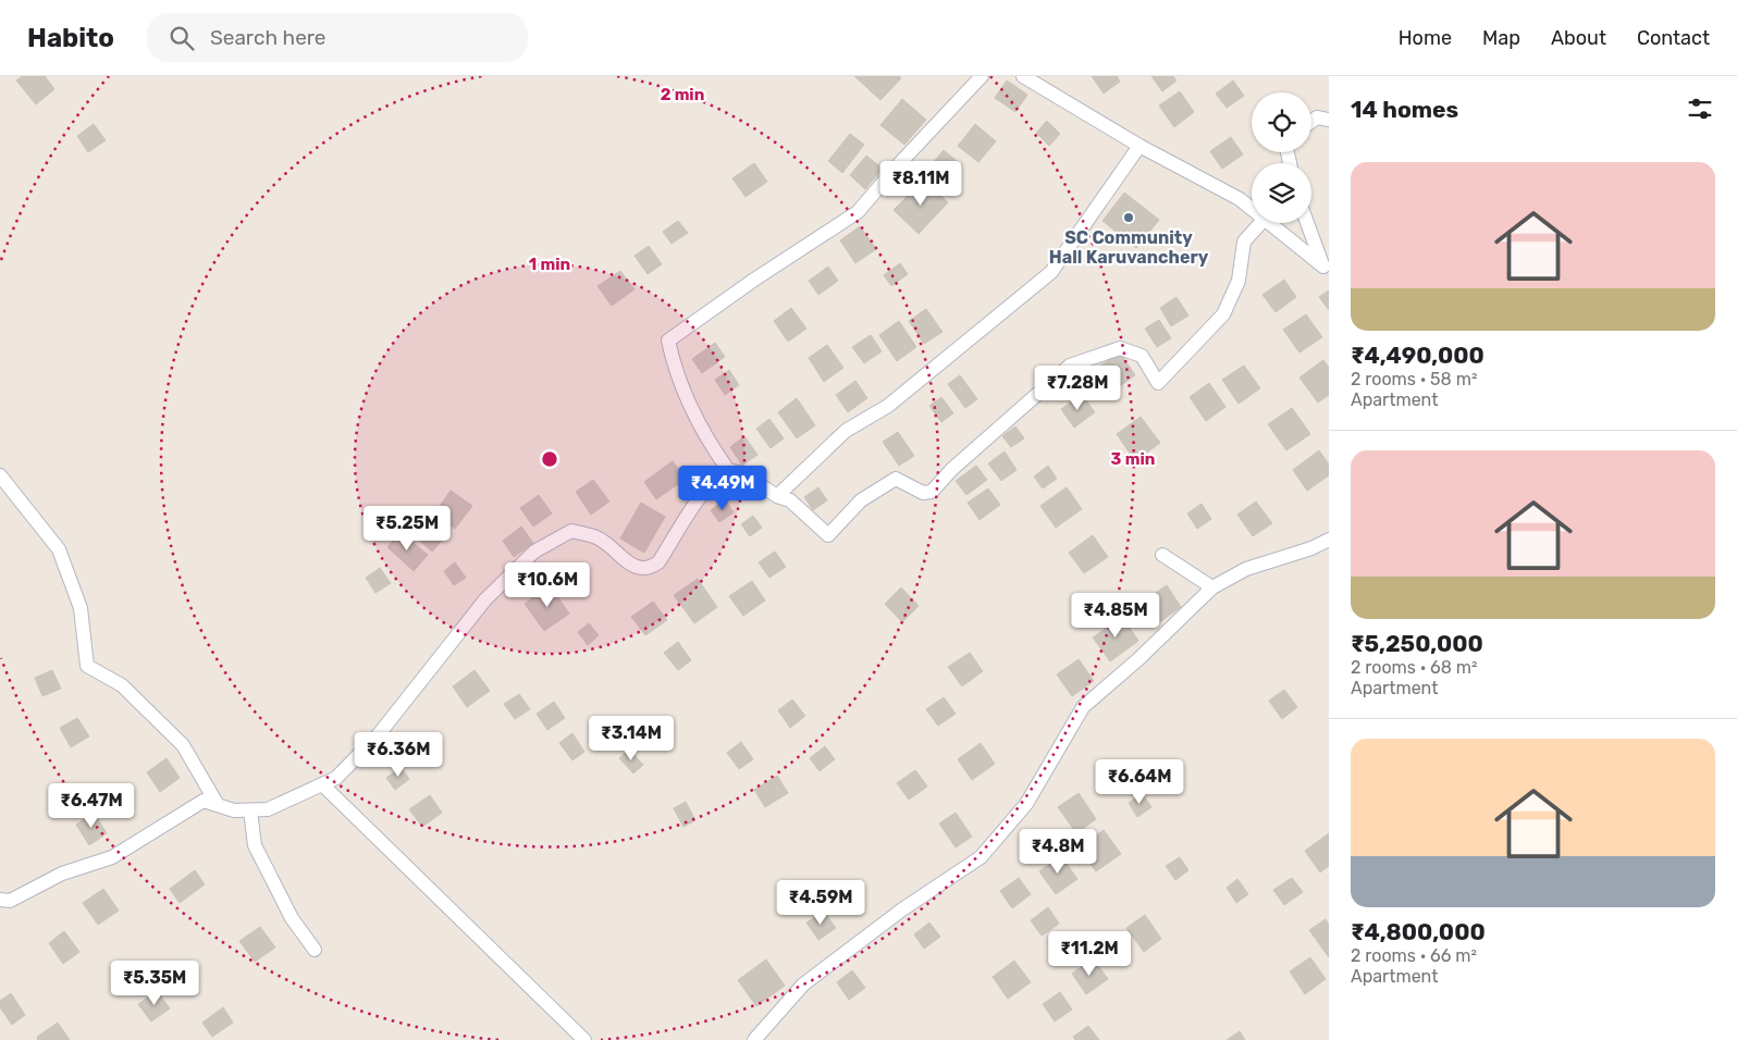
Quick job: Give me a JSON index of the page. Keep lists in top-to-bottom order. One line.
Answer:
{"places":["SC Community Hall Karuvanchery"],"page":{"header":"Habito","search":"Search here","nav":["Home","Map","About","Contact"],"heading":"14 homes","list":[{"name":"₹4,490,000","note":"2 rooms · 58 m² · Apartment"},{"name":"₹5,250,000","note":"2 rooms · 68 m² · Apartment"},{"name":"₹4,800,000","note":"2 rooms · 66 m² · Apartment"}],"price":["₹8.11M","₹7.28M","₹4.49M","₹5.25M","₹10.6M","₹4.85M","₹3.14M","₹6.36M","₹6.64M","₹6.47M","₹4.8M","₹4.59M","₹11.2M","₹5.35M"]},"rings":["2 min","1 min","3 min"]}
